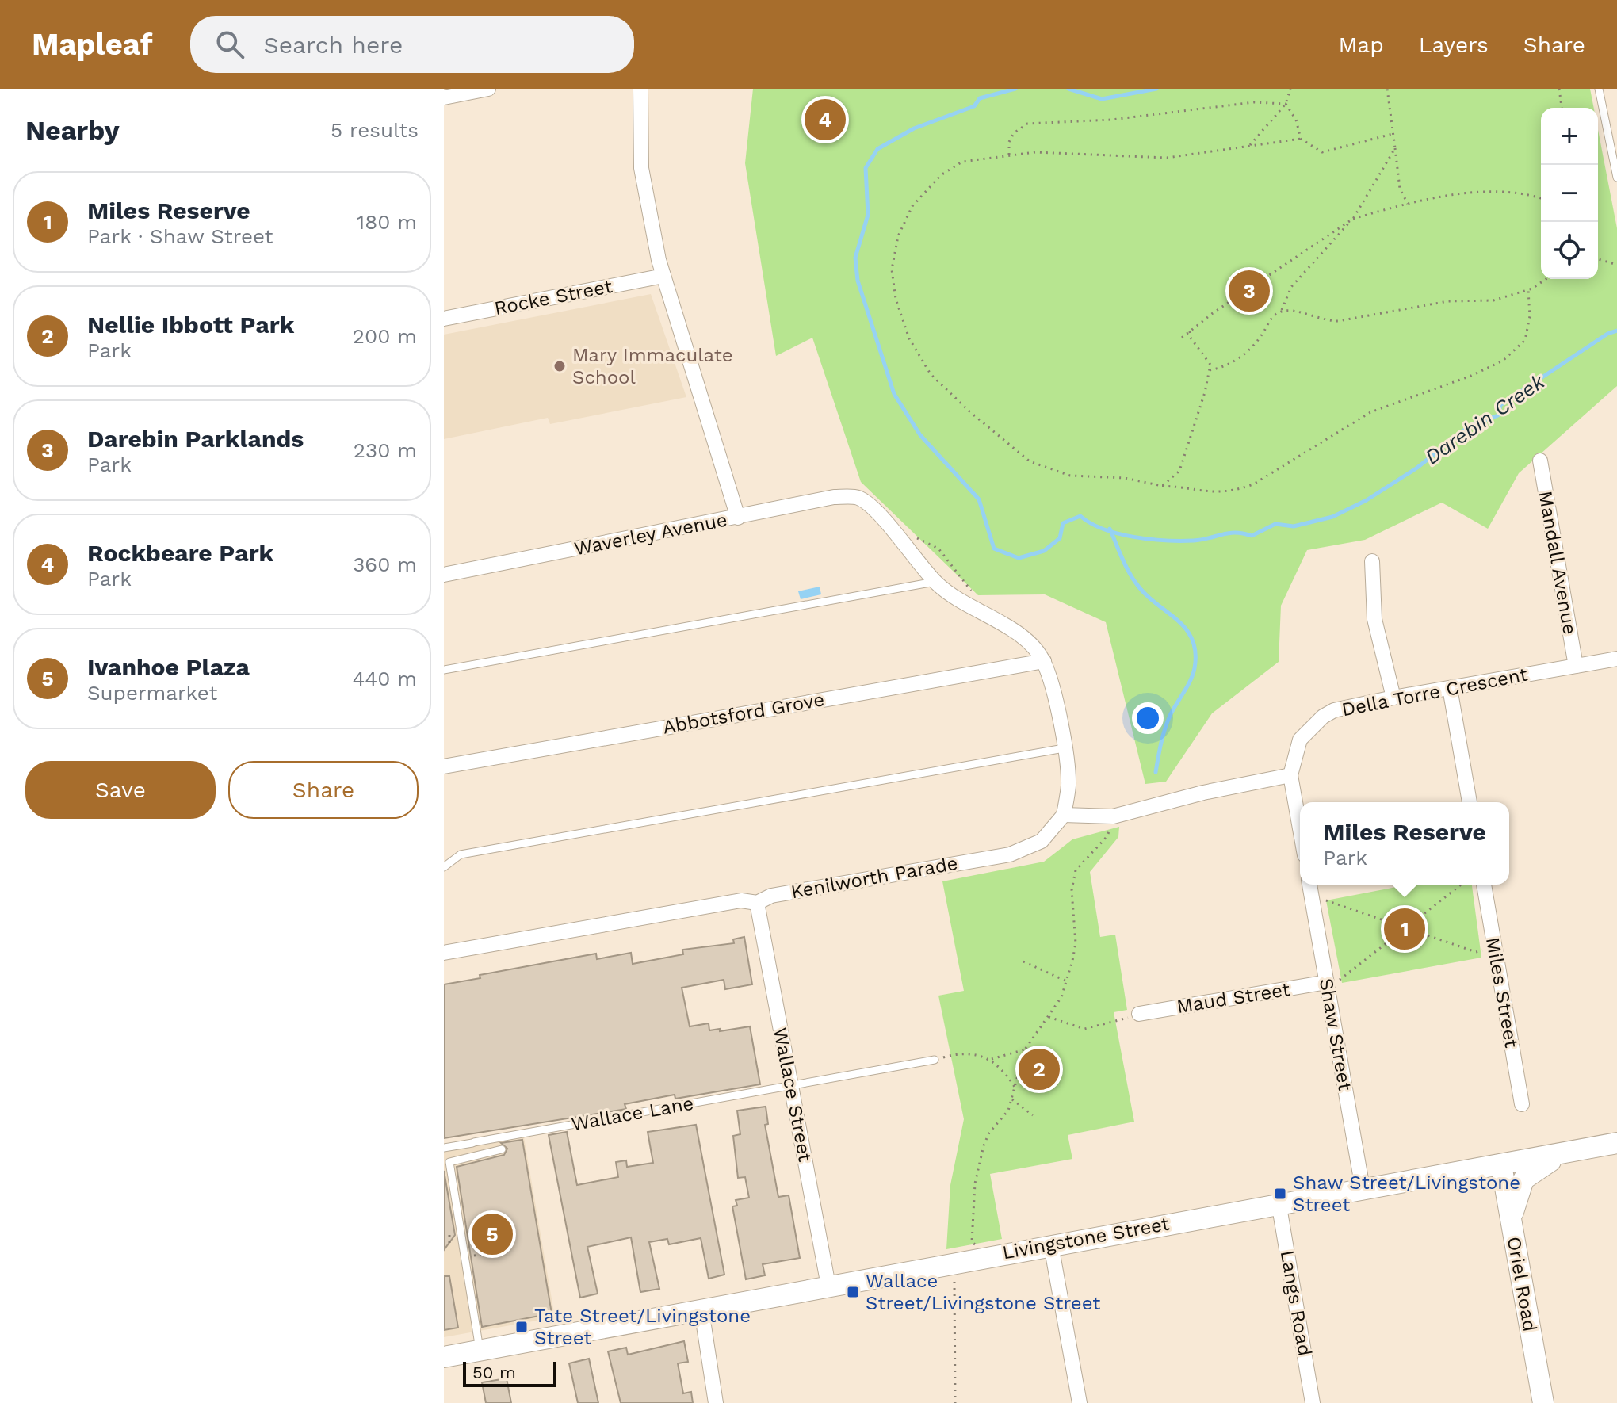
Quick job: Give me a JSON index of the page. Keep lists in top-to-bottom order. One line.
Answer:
{"streets":{"main road":["Livingstone Street","Oriel Road"],"street":["Rocke Street","Waverley Avenue","Mandall Avenue","Della Torre Crescent","Abbotsford Grove","Kenilworth Parade","Miles Street","Maud Street","Shaw Street","Wallace Street","Langs Road"],"lane":["Wallace Lane"]},"crossings":[["Mandall Avenue","Della Torre Crescent"],["Kenilworth Parade","Wallace Street"],["Maud Street","Shaw Street"],["Shaw Street","Livingstone Street"],["Wallace Street","Wallace Lane"],["Wallace Street","Livingstone Street"],["Livingstone Street","Oriel Road"],["Livingstone Street","Langs Road"]],"water":["Darebin Creek"],"places":{"other":["Mary Immaculate School"],"transit":["Shaw Street/Livingstone Street","Wallace Street/Livingstone Street","Tate Street/Livingstone Street"]},"scale_bar":"50 m","page":{"header":"Mapleaf","search":"Search here","nav":["Map","Layers","Share"],"heading":["Nearby","5 results"],"pins":["4","3","1","2","5"],"map_buttons":["+","−"],"list":[{"mark":"1","name":"Miles Reserve","note":"Park · Shaw Street","value":"180 m"},{"mark":"2","name":"Nellie Ibbott Park","note":"Park","value":"200 m"},{"mark":"3","name":"Darebin Parklands","note":"Park","value":"230 m"},{"mark":"4","name":"Rockbeare Park","note":"Park","value":"360 m"},{"mark":"5","name":"Ivanhoe Plaza","note":"Supermarket","value":"440 m"}],"buttons":["Save","Share"],"popup":["Miles Reserve","Park"],"scale":"50 m"}}
